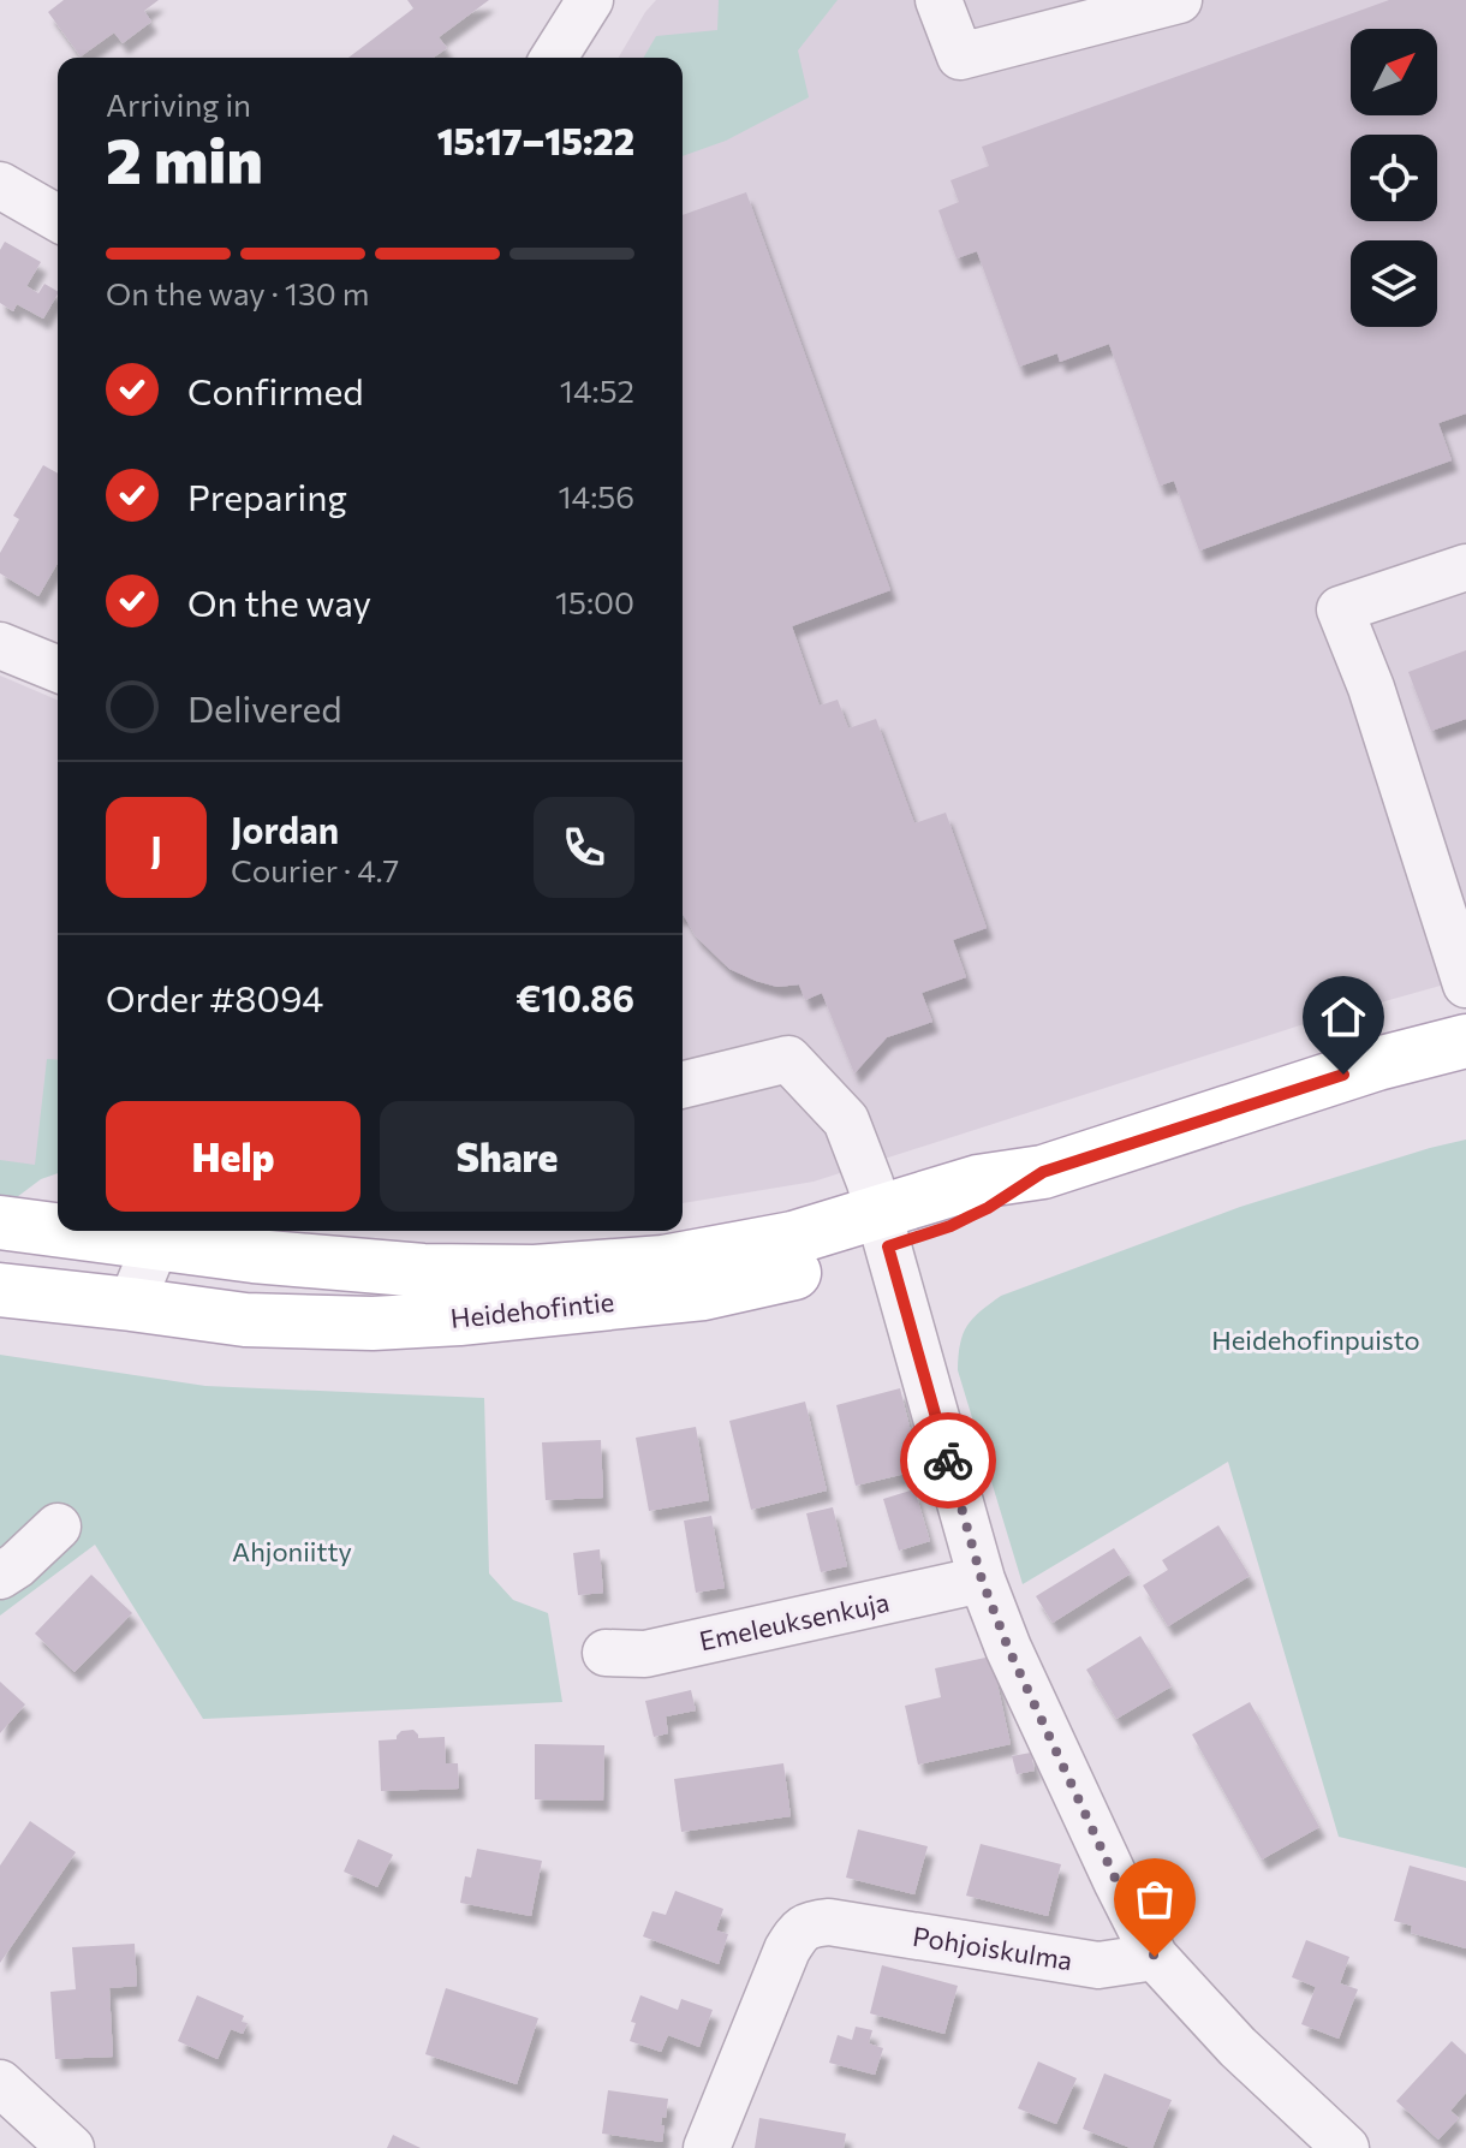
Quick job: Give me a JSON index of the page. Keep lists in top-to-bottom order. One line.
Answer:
{"streets":{"main road":["Heidehofintie"],"street":["Emeleuksenkuja","Pohjoiskulma"]},"parks":["Heidehofinpuisto","Ahjoniitty"],"north":"top right","page":{"heading":["2 min","Arriving in","15:17–15:22"],"panel":["Jordan","Courier · 4.7","Order #8094","€10.86"],"bar":"On the way · 130 m","list":[["Confirmed","14:52"],["Preparing","14:56"],["On the way","15:00"],"Delivered"],"round":"J","buttons":["Help","Share"]}}
